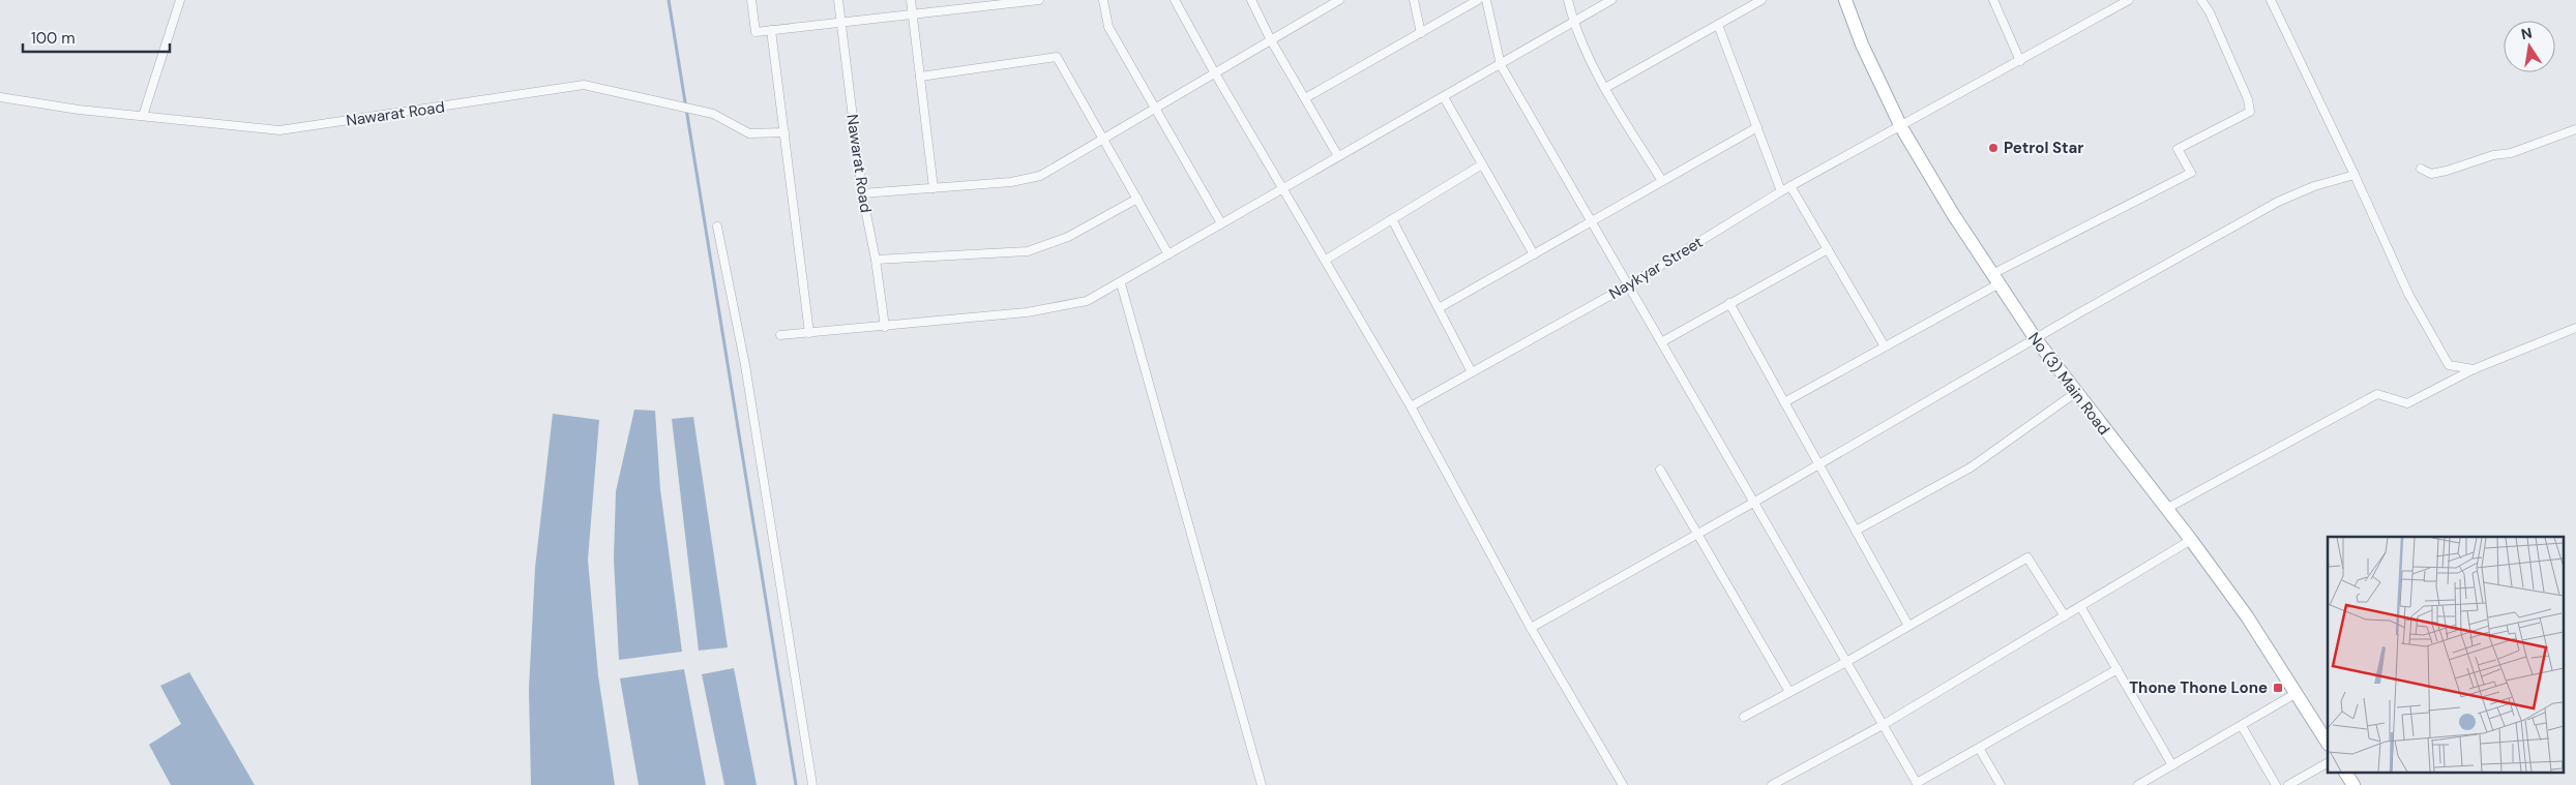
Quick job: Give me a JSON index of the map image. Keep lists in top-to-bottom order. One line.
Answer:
{"streets":{"main road":["No (3) Main Road"],"street":["Nawarat Road","Naykyar Street"]},"crossings":[["Naykyar Street","No (3) Main Road"]],"places":{"other":["Petrol Star"],"transit":["Thone Thone Lone"]},"scale_bar":"100 m","north":"top"}
